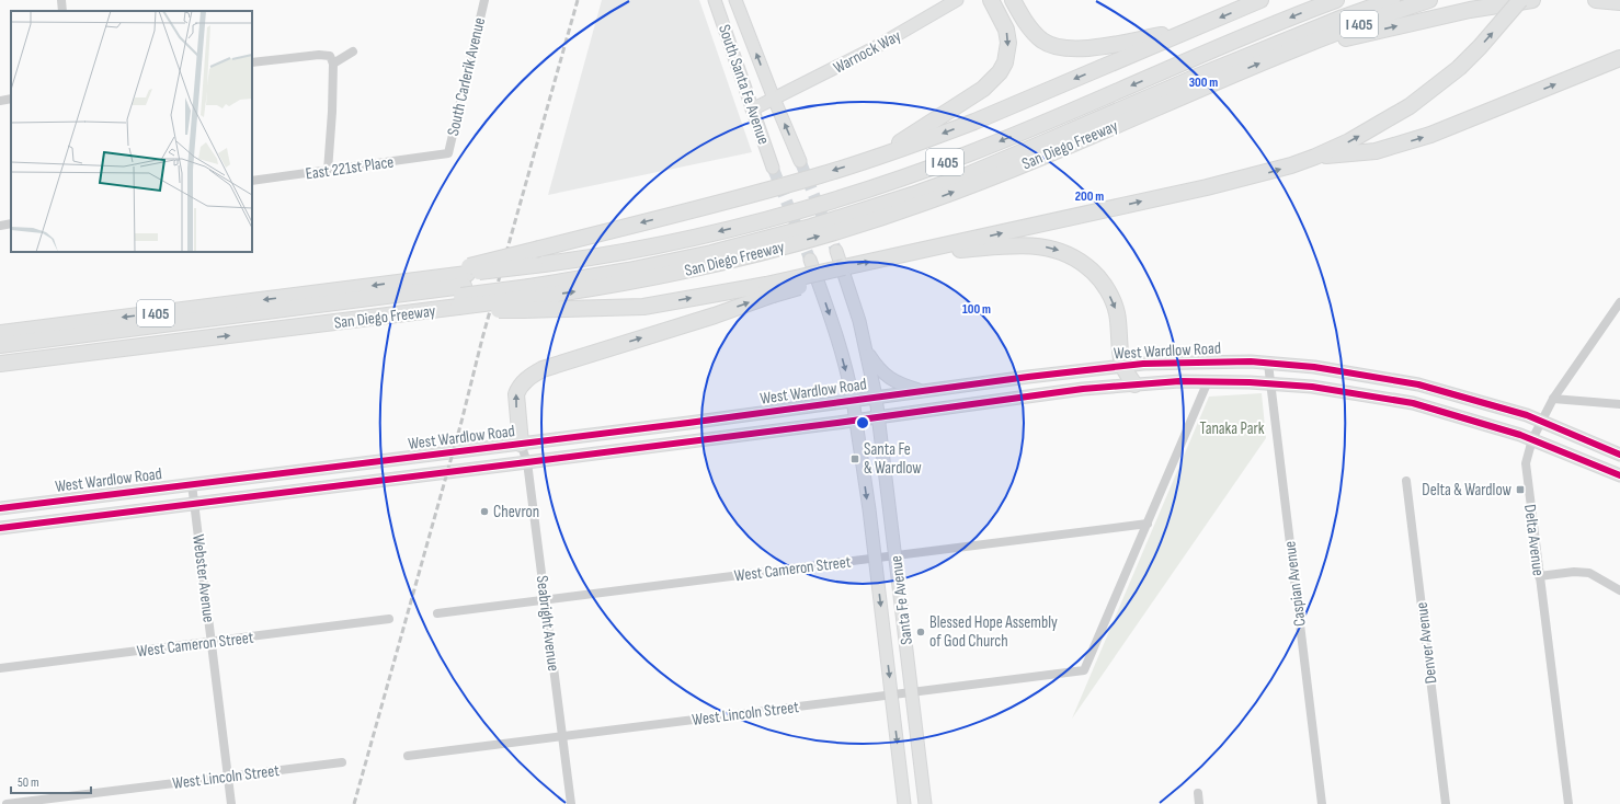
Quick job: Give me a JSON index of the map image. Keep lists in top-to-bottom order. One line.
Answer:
{"streets":{"highway":["I 405","San Diego Freeway"],"main road":["Warnock Way","South Santa Fe Avenue","West Wardlow Road","Santa Fe Avenue"],"street":["South Carlerik Avenue","East 221st Place","Delta Avenue","West Cameron Street","Webster Avenue","Caspian Avenue","Seabright Avenue","Denver Avenue","West Lincoln Street"]},"crossings":[["Warnock Way","South Santa Fe Avenue"],["South Carlerik Avenue","East 221st Place"],["West Wardlow Road","Delta Avenue"],["West Wardlow Road","Webster Avenue"],["West Wardlow Road","Caspian Avenue"],["West Wardlow Road","Santa Fe Avenue"],["West Wardlow Road","Seabright Avenue"],["West Cameron Street","Webster Avenue"],["West Cameron Street","Santa Fe Avenue"],["West Cameron Street","Seabright Avenue"],["West Cameron Street","West Lincoln Street"],["Webster Avenue","West Lincoln Street"],["Santa Fe Avenue","West Lincoln Street"],["Seabright Avenue","West Lincoln Street"]],"parks":["Tanaka Park"],"places":{"transit":["Santa Fe & Wardlow","Delta & Wardlow"],"other":["Chevron","Blessed Hope Assembly of God Church"]},"scale_bar":"50 m","rings":["300 m","200 m","100 m"]}
